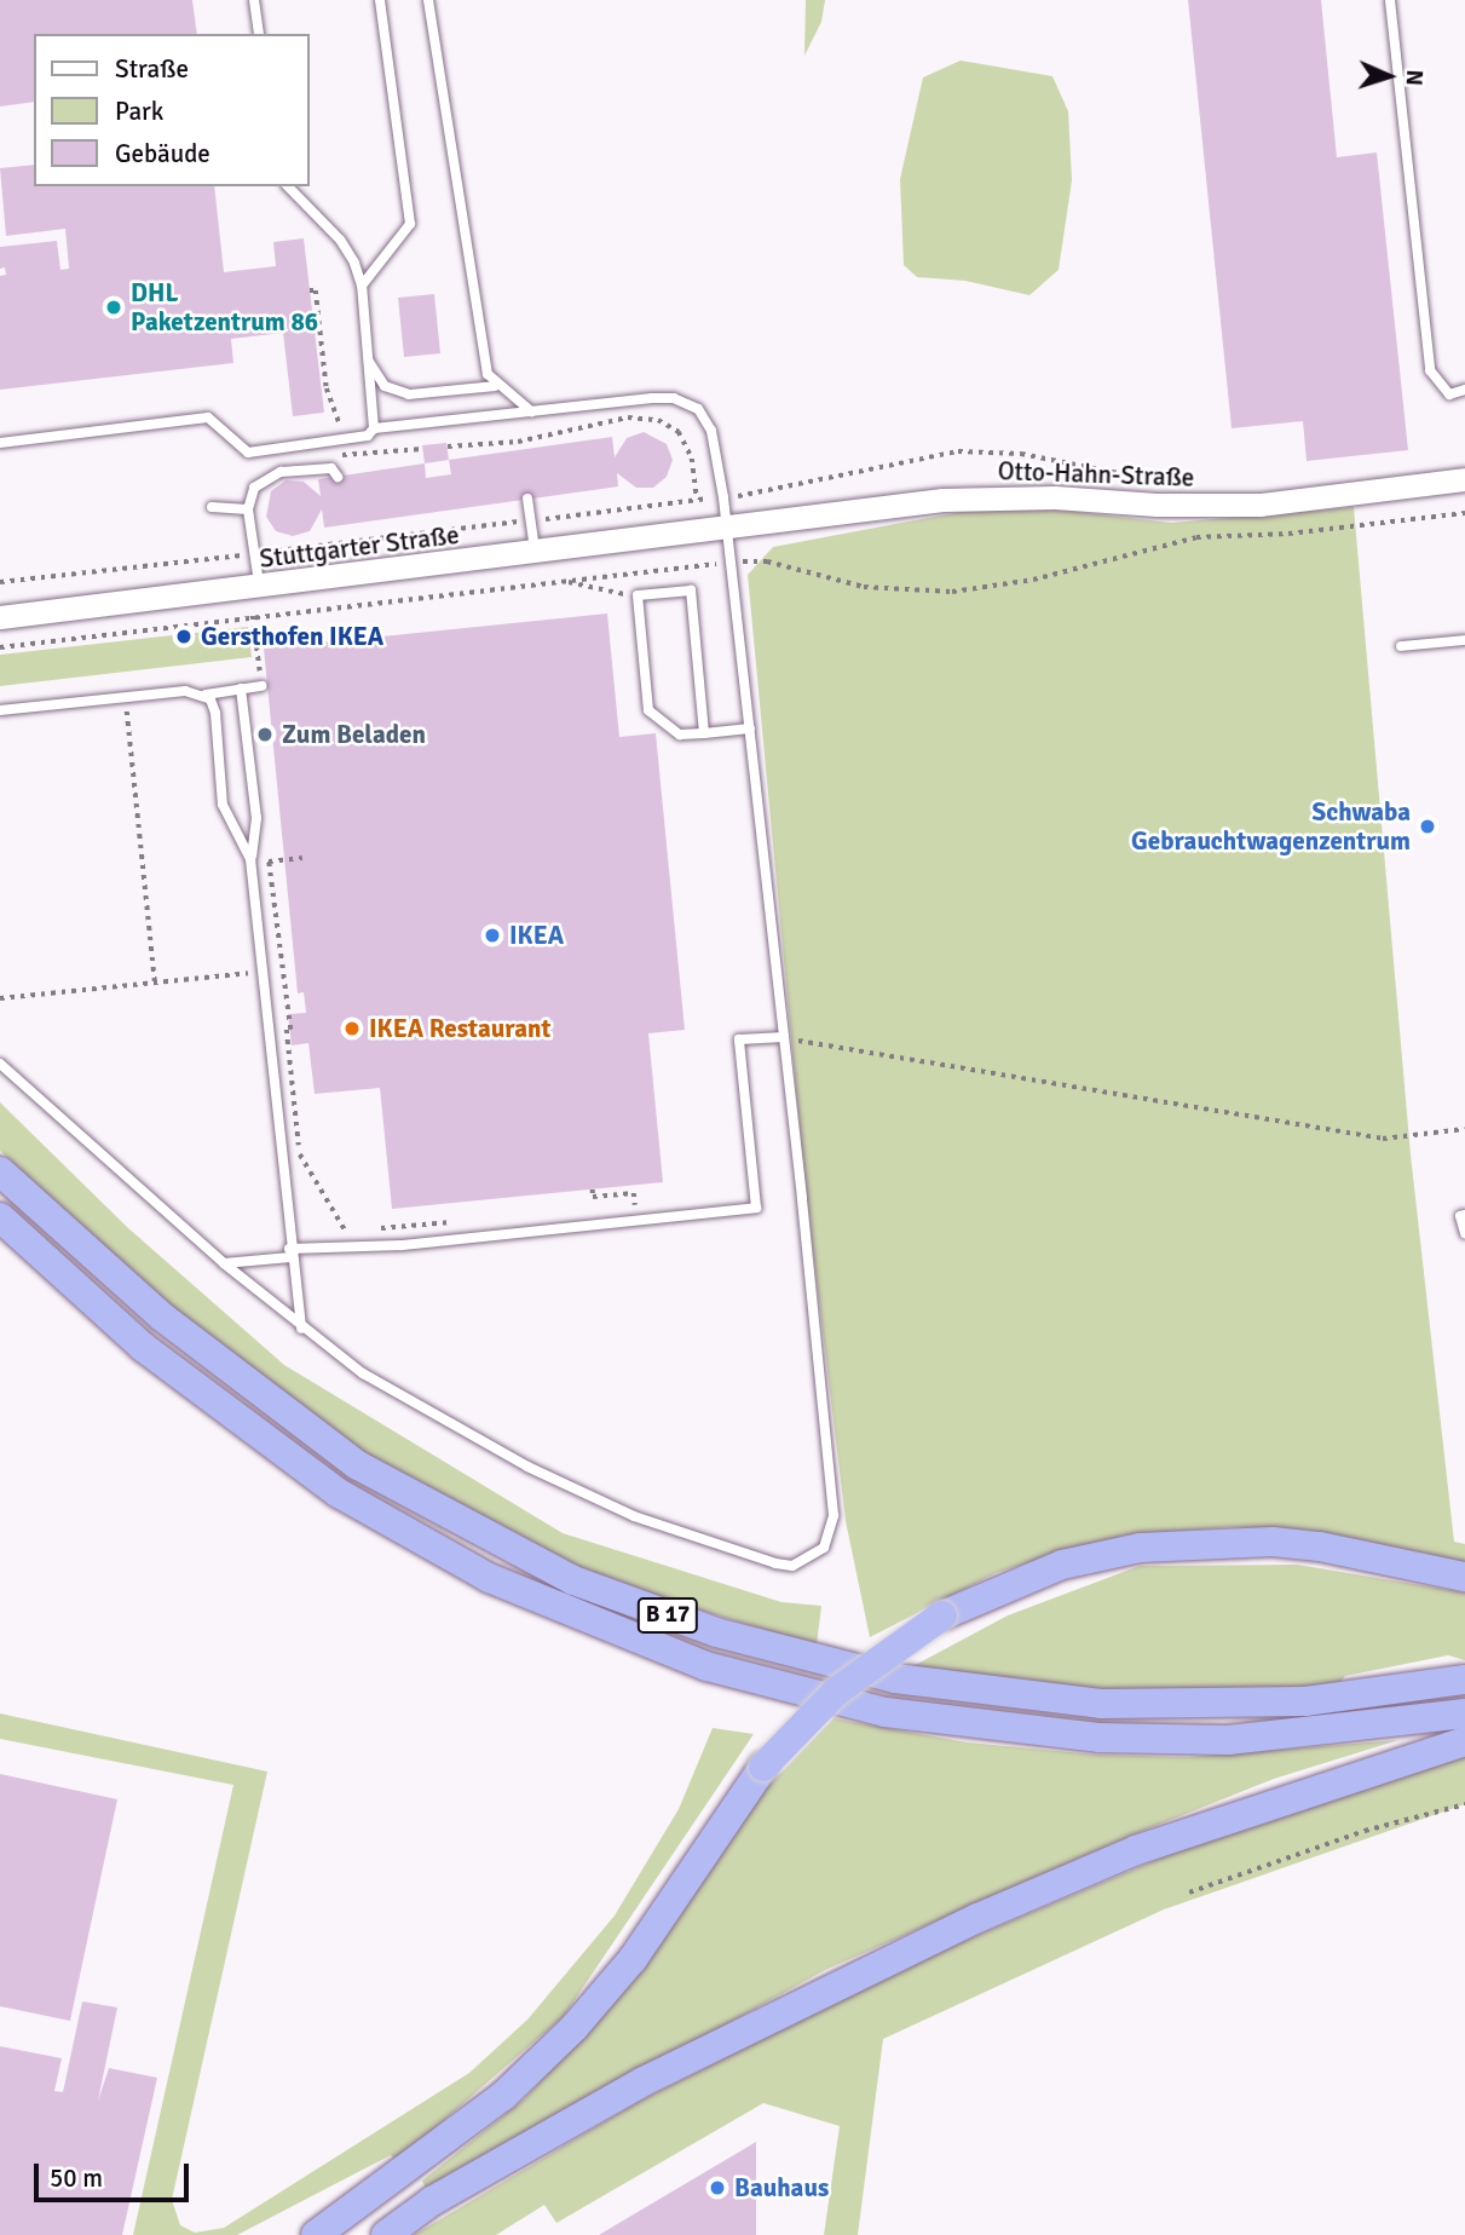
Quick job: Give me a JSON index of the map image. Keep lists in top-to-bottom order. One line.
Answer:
{"streets":{"highway":["B 17"],"street":["Otto-Hahn-Straße","Stuttgarter Straße"]},"crossings":[["Otto-Hahn-Straße","Stuttgarter Straße"]],"places":["DHL Paketzentrum 86","Gersthofen IKEA","Zum Beladen","Schwaba Gebrauchtwagenzentrum","IKEA","IKEA Restaurant","Bauhaus"],"legend":["Straße","Park","Gebäude"],"scale_bar":"50 m","north":"right"}
